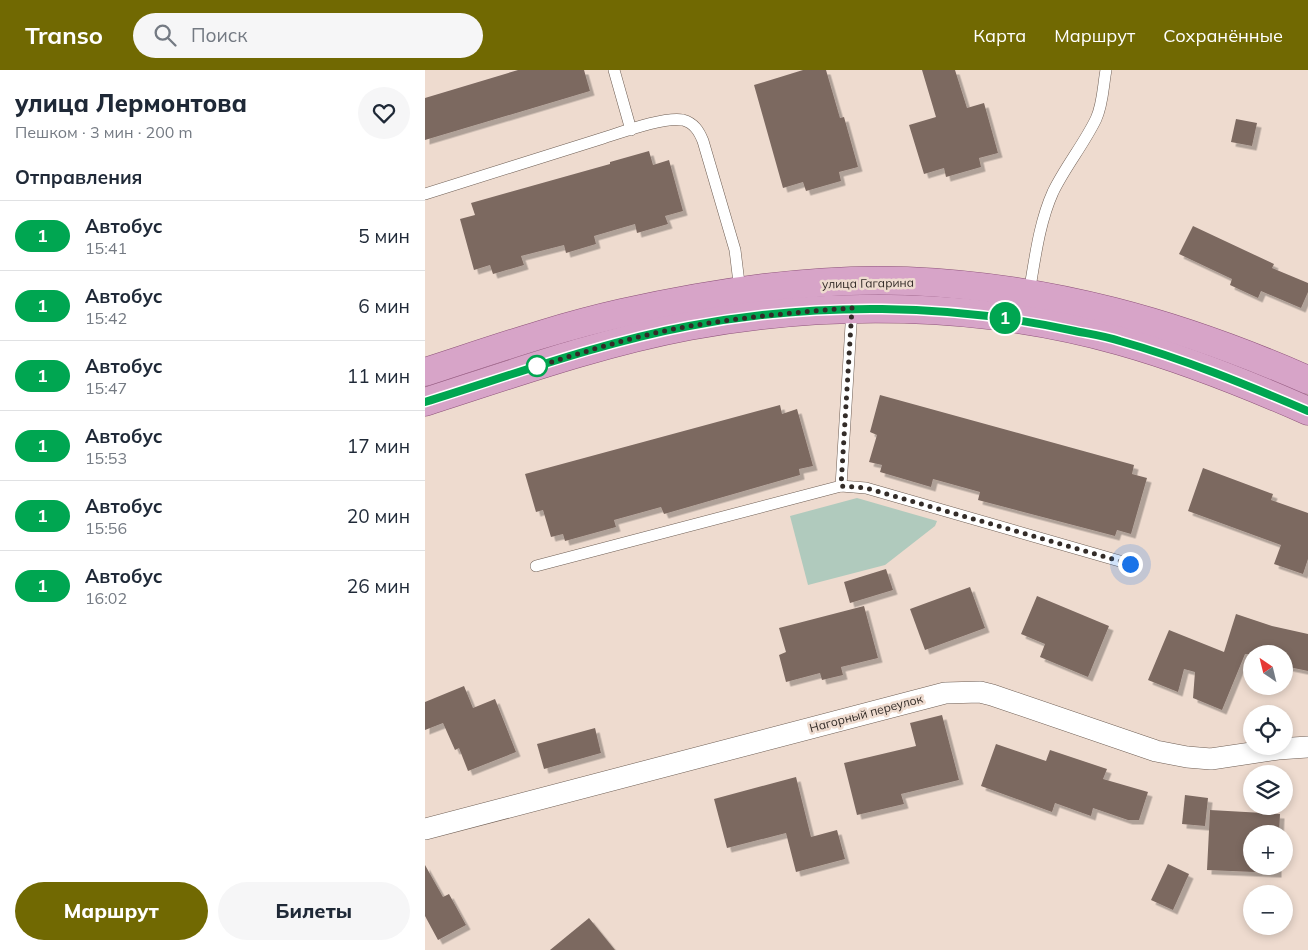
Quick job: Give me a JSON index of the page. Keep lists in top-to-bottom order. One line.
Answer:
{"streets":{"main road":["улица Гагарина"],"street":["Нагорный переулок"]},"lines":["bus line 1"],"north":"top left","page":{"header":"Transo","search":"Поиск","nav":["Карта","Маршрут","Сохранённые"],"heading":[["улица Лермонтова","Пешком · 3 мин · 200 m"],"Отправления"],"on_map":"1","list":[{"mark":"1","name":"Автобус","note":"15:41","value":"5 мин"},{"mark":"1","name":"Автобус","note":"15:42","value":"6 мин"},{"mark":"1","name":"Автобус","note":"15:47","value":"11 мин"},{"mark":"1","name":"Автобус","note":"15:53","value":"17 мин"},{"mark":"1","name":"Автобус","note":"15:56","value":"20 мин"},{"mark":"1","name":"Автобус","note":"16:02","value":"26 мин"}],"map_buttons":["+","−"],"buttons":["Маршрут","Билеты"]}}
